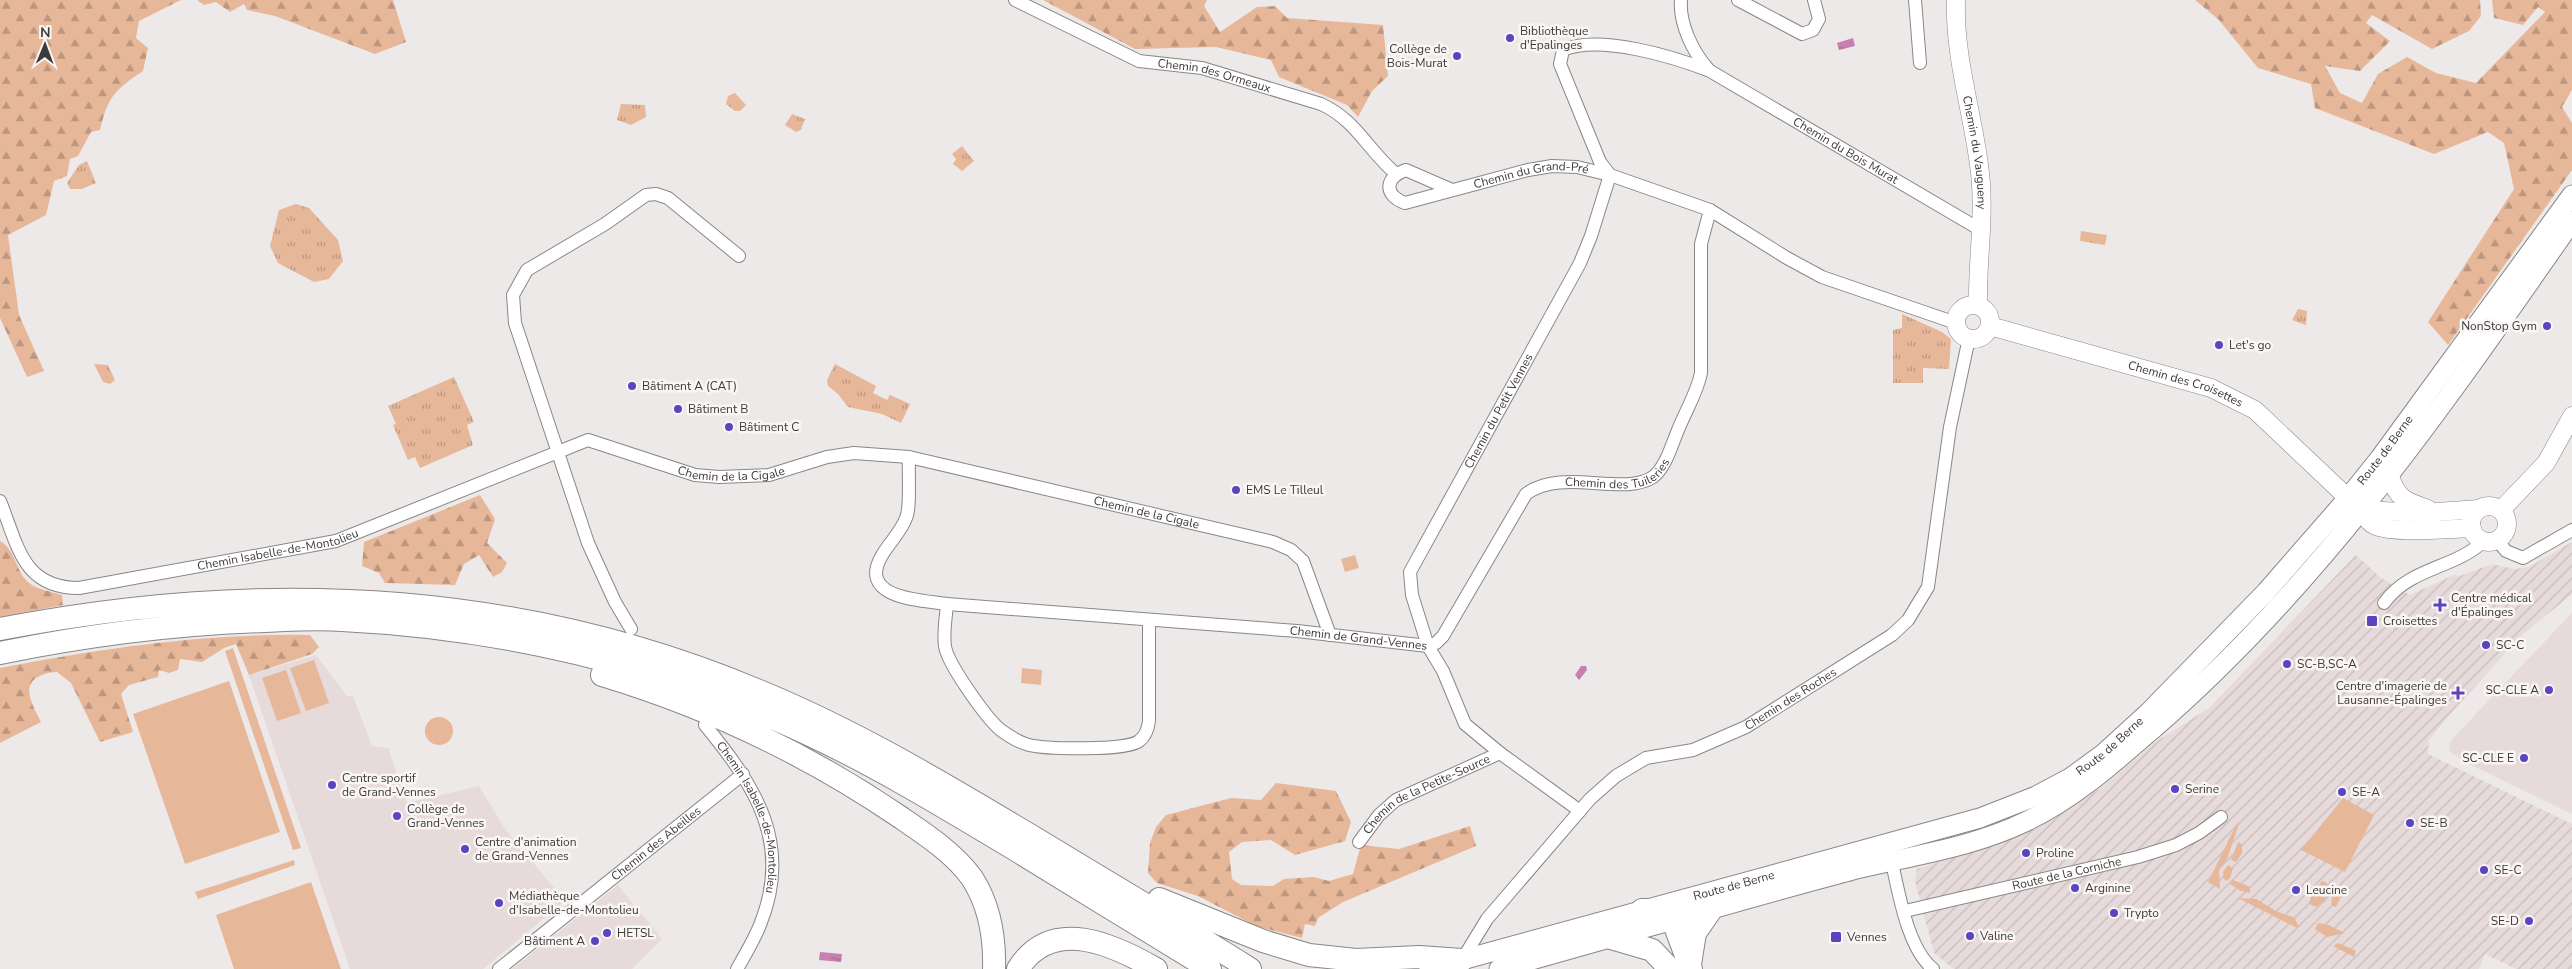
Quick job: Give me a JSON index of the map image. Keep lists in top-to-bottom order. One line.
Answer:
{"streets":{"main road":["Route de Berne"],"street":["Chemin des Ormeaux","Chemin du Bois Murat","Chemin du Vaugueny","Chemin du Grand-Pré","Chemin des Croisettes","Chemin du Petit Vennes","Chemin des Tuileries","Chemin de la Cigale","Chemin Isabelle-de-Montolieu","Chemin de Grand-Vennes","Chemin des Roches","Chemin de la Petite-Source","Chemin des Abeilles","Route de la Corniche"]},"crossings":[["Chemin des Ormeaux","Chemin du Grand-Pré"],["Chemin du Bois Murat","Chemin du Vaugueny"],["Chemin du Bois Murat","Chemin du Grand-Pré"],["Chemin du Bois Murat","Chemin du Petit Vennes"],["Chemin du Vaugueny","Chemin des Croisettes"],["Chemin du Vaugueny","Chemin des Roches"],["Chemin du Grand-Pré","Chemin du Petit Vennes"],["Chemin des Croisettes","Route de Berne"],["Chemin des Croisettes","Chemin des Roches"],["Chemin du Petit Vennes","Chemin des Tuileries"],["Chemin du Petit Vennes","Chemin de Grand-Vennes"],["Route de Berne","Chemin des Roches"],["Chemin des Tuileries","Chemin de Grand-Vennes"],["Chemin de la Cigale","Chemin Isabelle-de-Montolieu"],["Chemin de la Cigale","Chemin de Grand-Vennes"],["Chemin Isabelle-de-Montolieu","Chemin des Abeilles"],["Chemin de Grand-Vennes","Chemin des Roches"],["Chemin de Grand-Vennes","Chemin de la Petite-Source"]],"places":{"other":["Bibliothèque d'Epalinges","Collège de Bois-Murat","NonStop Gym","Let's go","Bâtiment A (CAT)","Bâtiment B","Bâtiment C","EMS Le Tilleul","SC-C","SC-B,SC-A","SC-CLE A","SC-CLE E","Centre sportif de Grand-Vennes","Serine","SE-A","Collège de Grand-Vennes","SE-B","Centre d'animation de Grand-Vennes","Proline","SE-C","Arginine","Leucine","Médiathèque d'Isabelle-de-Montolieu","Trypto","SE-D","HETSL","Valine","Bâtiment A"],"health":["Centre médical d'Épalinges","Centre d'imagerie de Lausanne-Épalinges"],"transit":["Croisettes","Vennes"]},"north":"top"}
